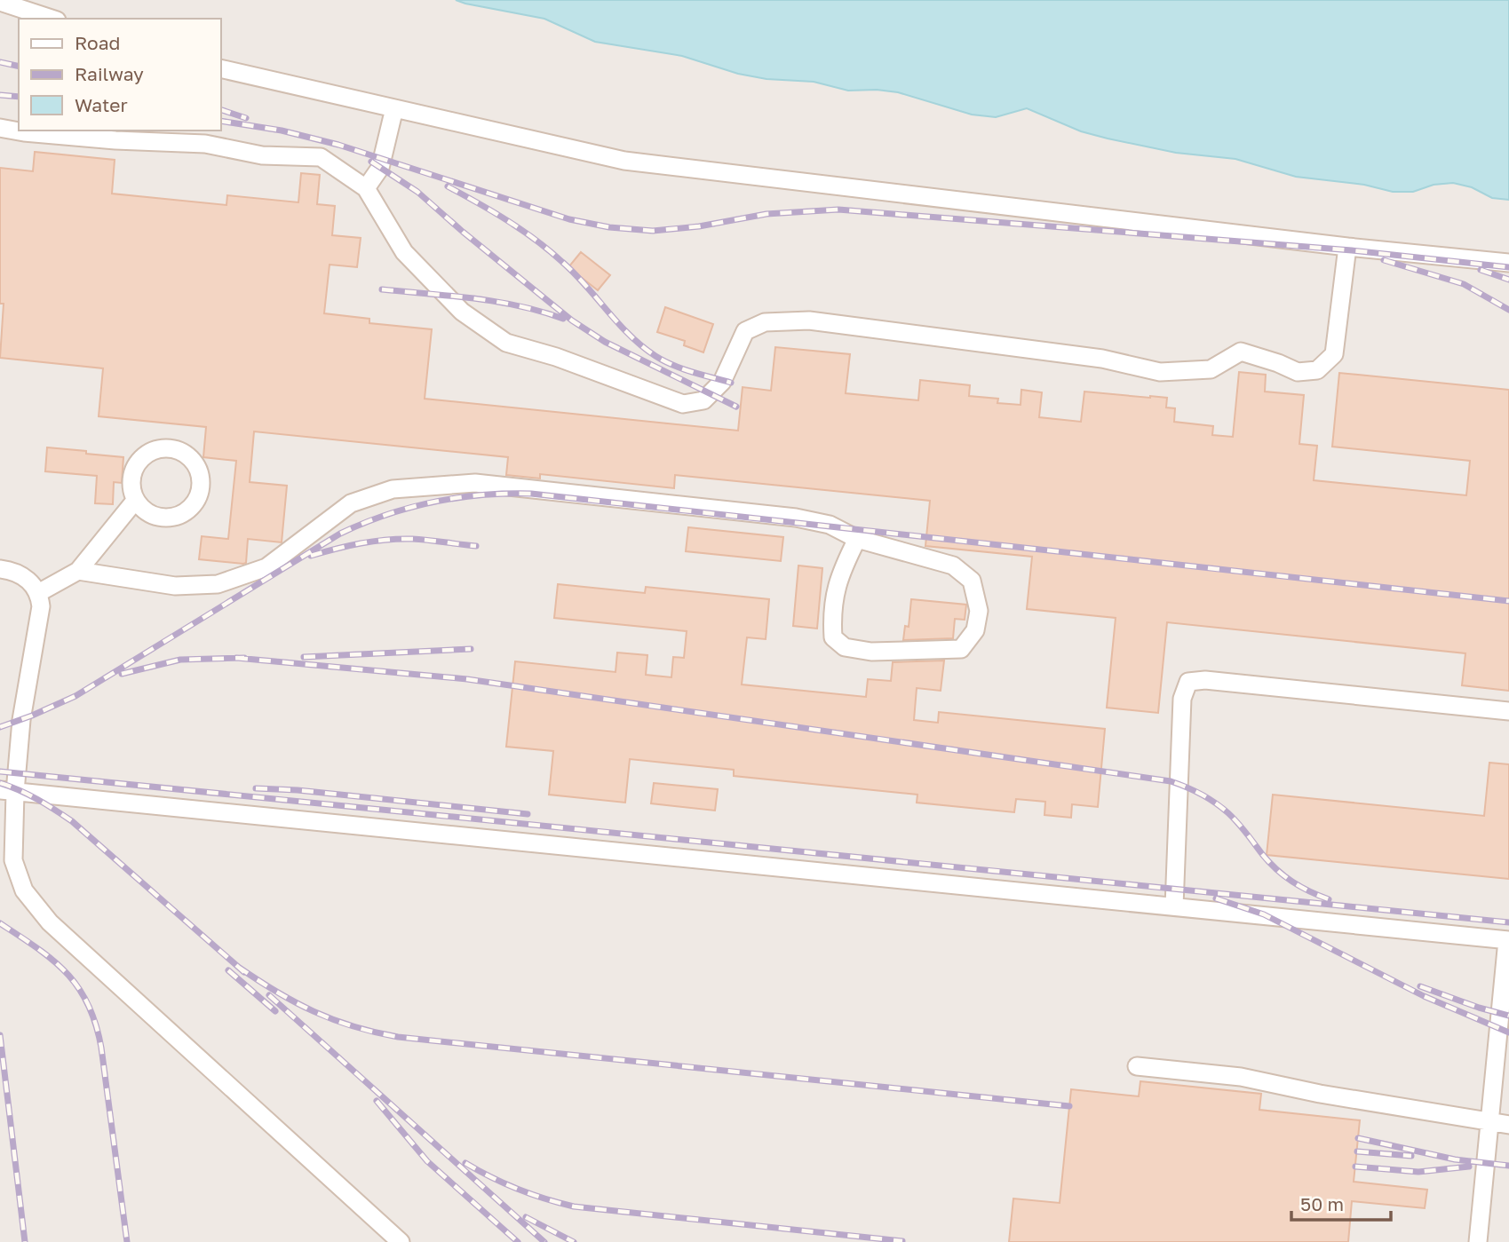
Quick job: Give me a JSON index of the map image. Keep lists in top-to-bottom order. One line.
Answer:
{"legend":["Road","Railway","Water"],"scale_bar":"50 m"}
